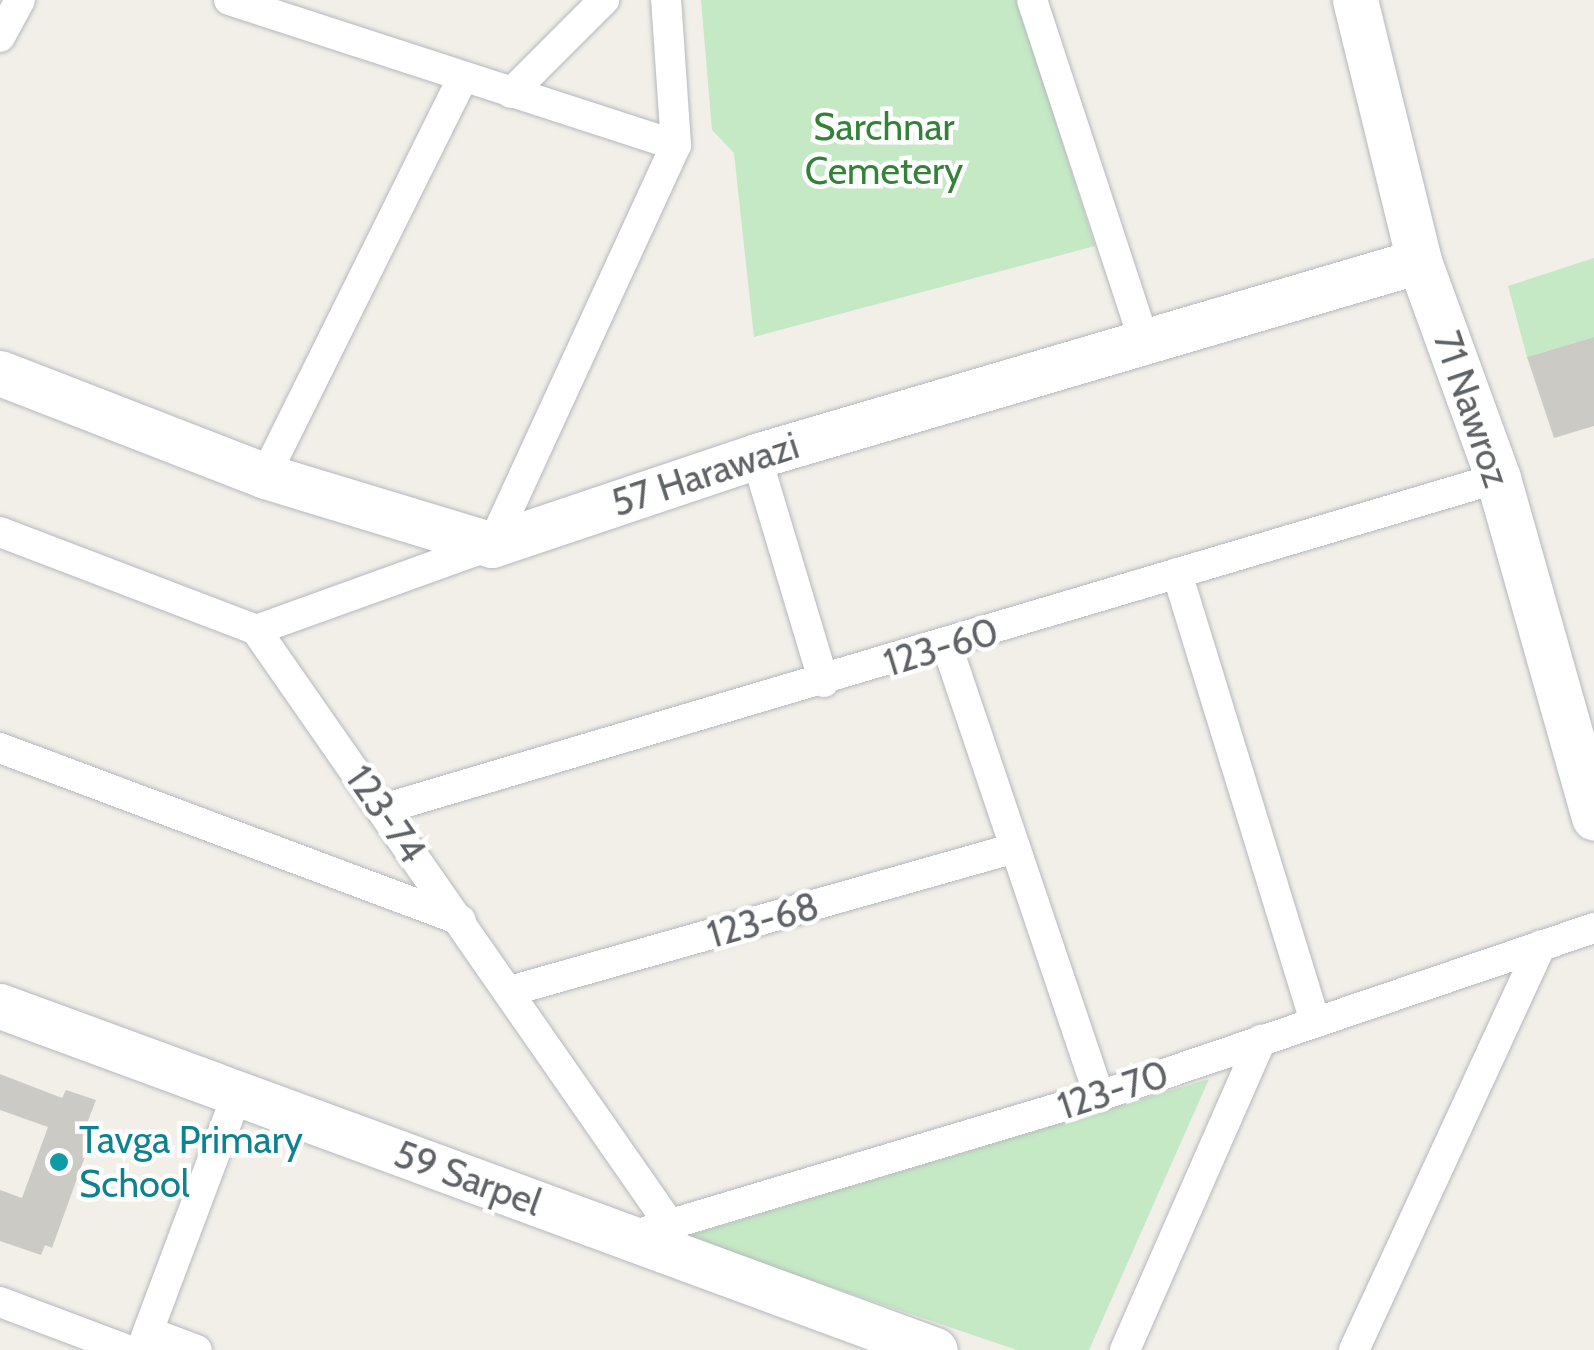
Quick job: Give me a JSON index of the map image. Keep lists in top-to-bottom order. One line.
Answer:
{"streets":{"street":["71 Nawroz","57 Harawazi","123-60","123-74","123-68","123-70","59 Sarpel"]},"crossings":[["71 Nawroz","57 Harawazi"],["71 Nawroz","123-60"],["123-60","123-74"],["123-74","123-68"],["123-74","123-70"],["123-74","59 Sarpel"],["123-70","59 Sarpel"]],"parks":["Sarchnar Cemetery"],"places":["Tavga Primary School"]}
